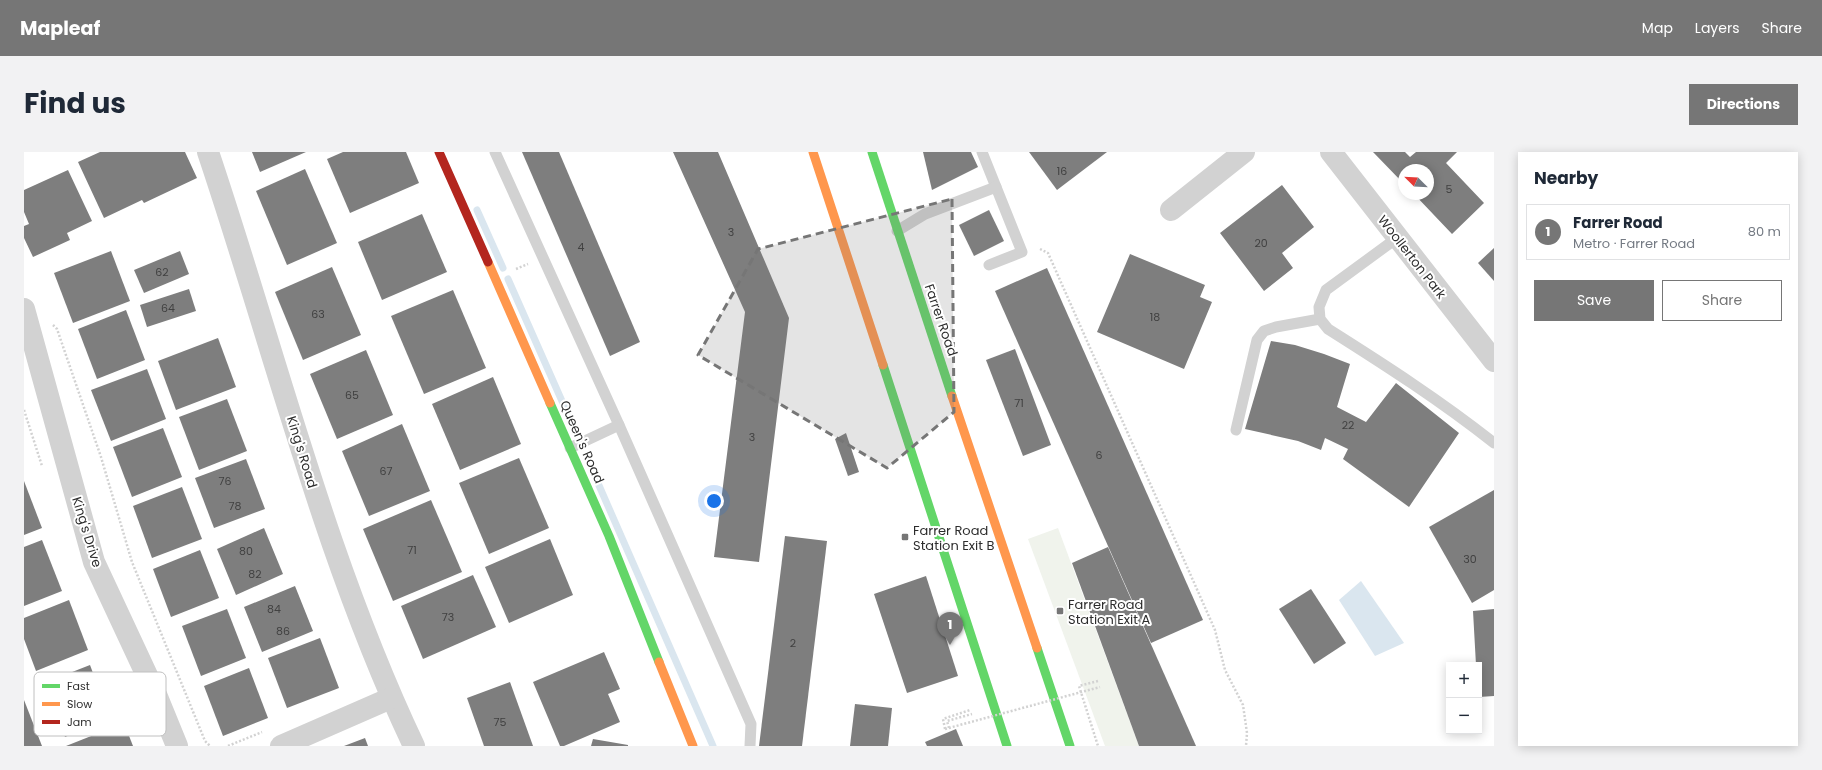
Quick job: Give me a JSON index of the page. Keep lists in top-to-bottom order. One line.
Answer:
{"streets":{"main road":["Farrer Road","Queen's Road"],"street":["Woollerton Park","King's Road","King's Drive"]},"places":{"transit":["Farrer Road Station Exit B","Farrer Road Station Exit A"]},"house_numbers":["16","5","3","20","4","62","64","63","18","65","71","22","3","6","67","76","78","71","80","30","82","84","73","86","2","75"],"legend":["Fast","Slow","Jam"],"north":"top left","page":{"header":"Mapleaf","nav":["Map","Layers","Share"],"title":"Find us","buttons":["Directions",["Save","Share"]],"heading":"Nearby","list":[{"mark":"1","name":"Farrer Road","note":"Metro · Farrer Road","value":"80 m"}],"pins":"1","map_buttons":["+","−"]}}
